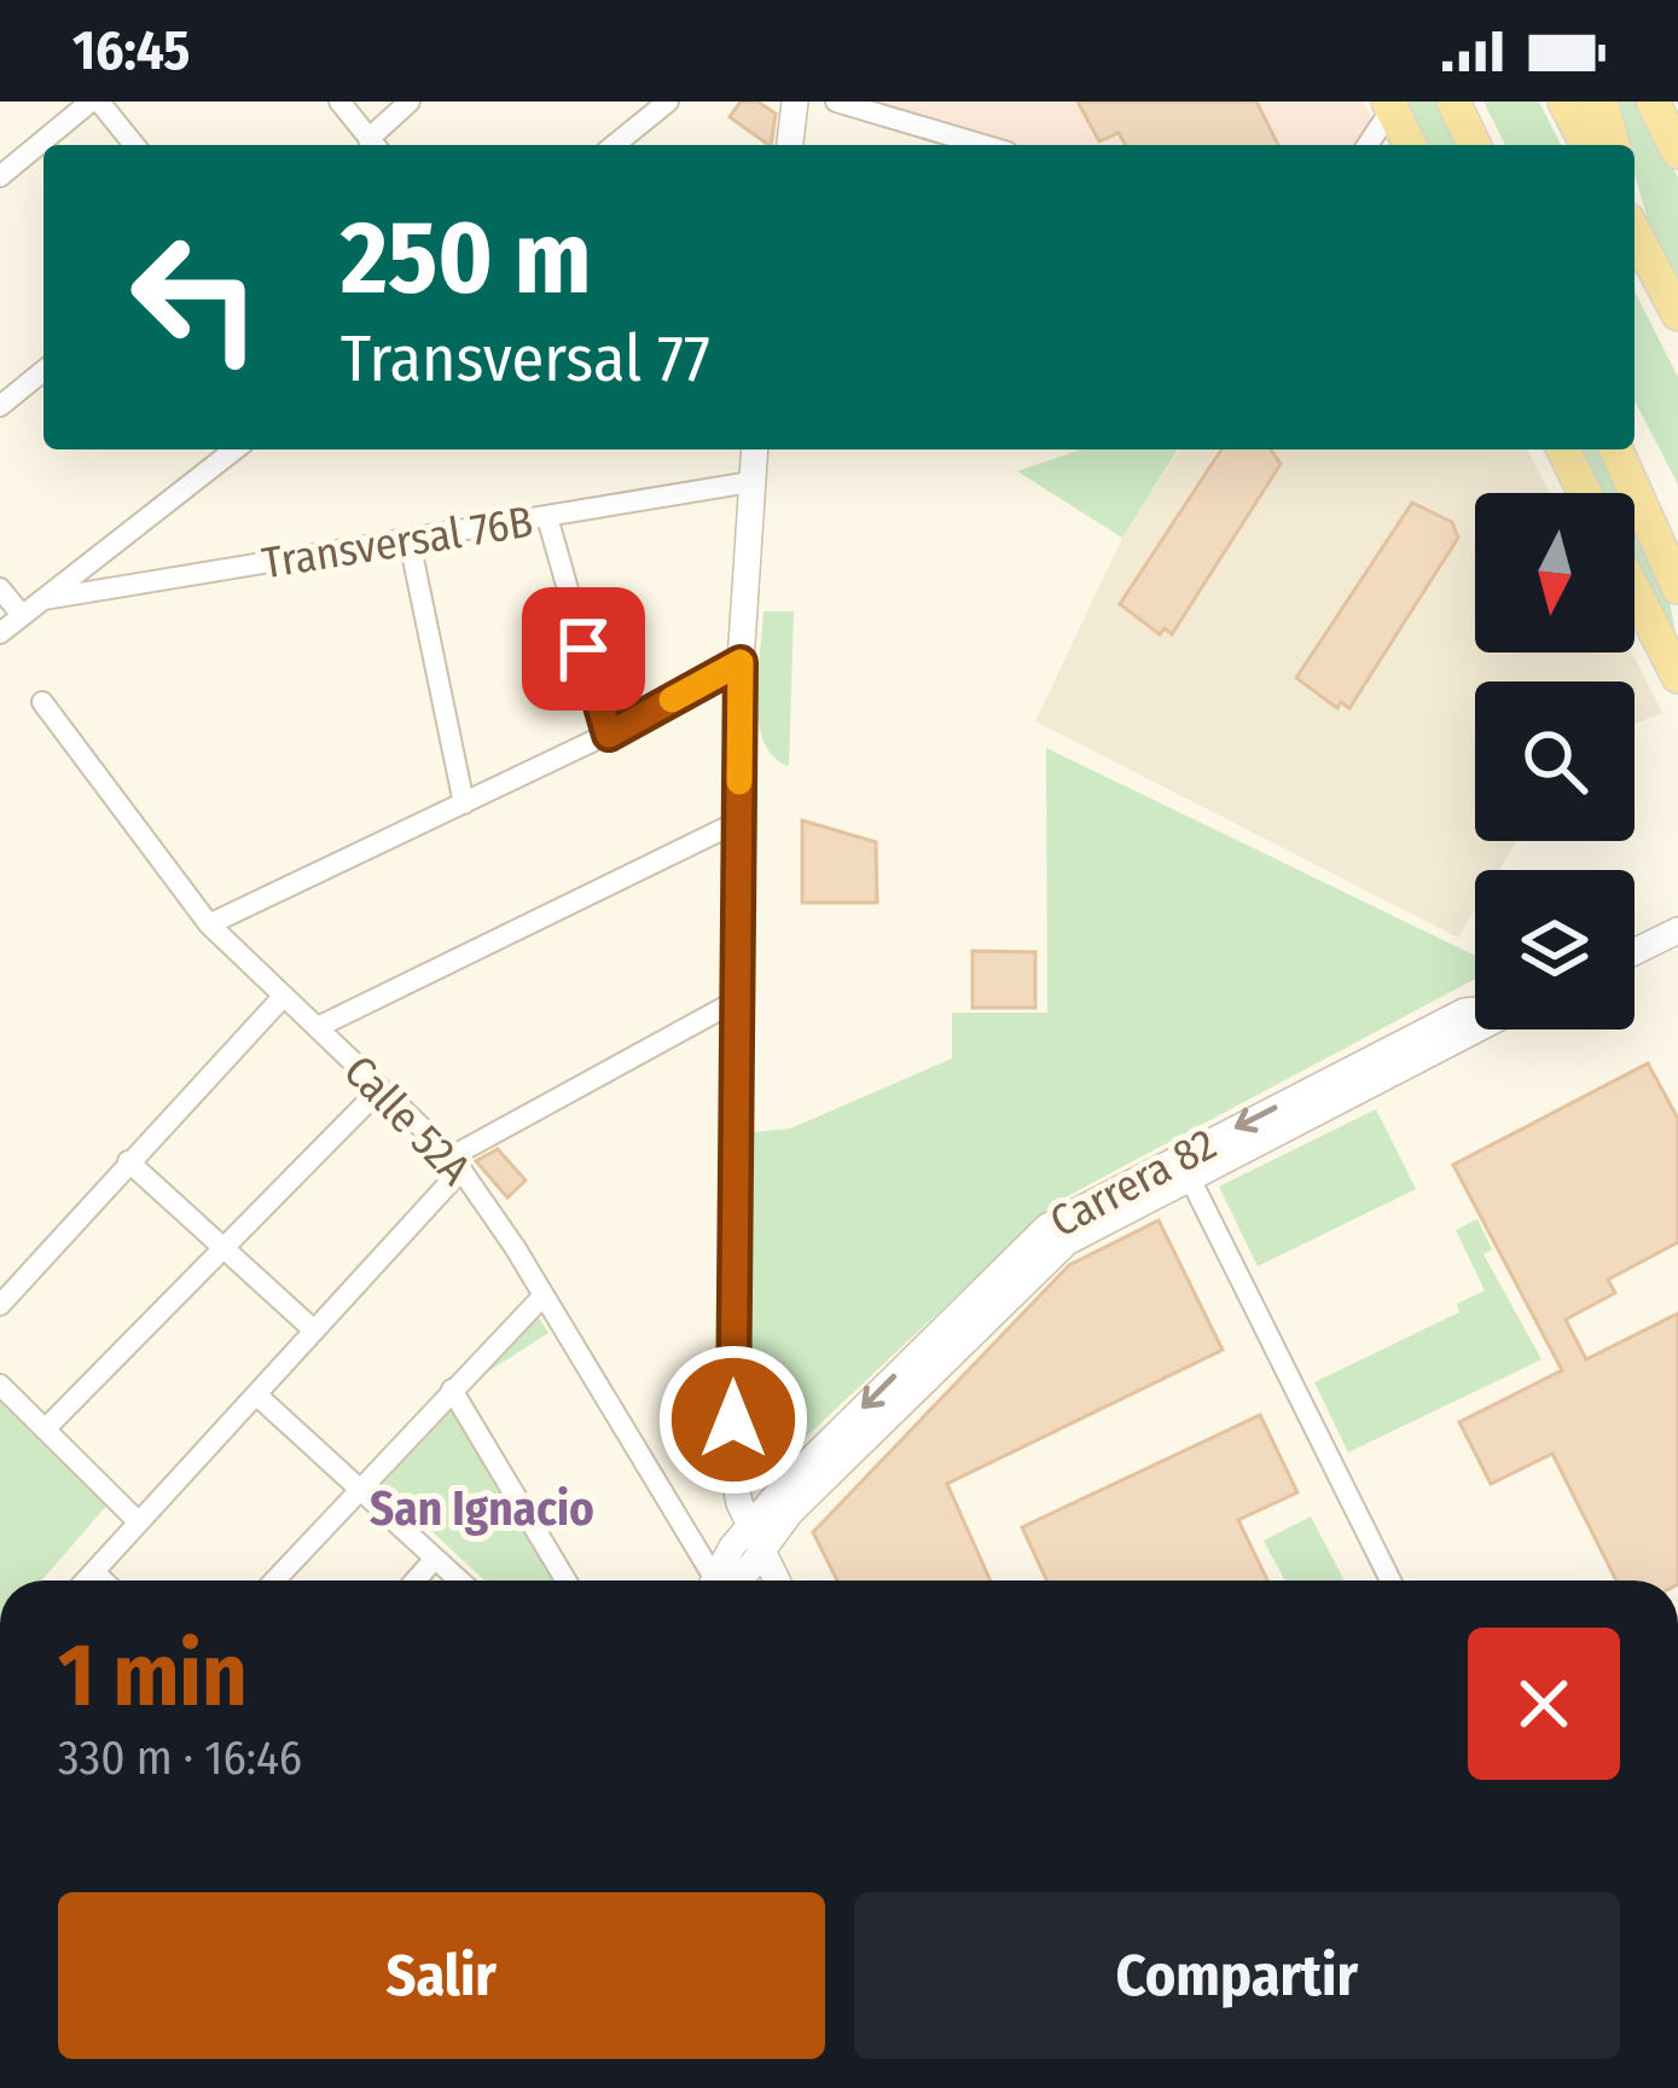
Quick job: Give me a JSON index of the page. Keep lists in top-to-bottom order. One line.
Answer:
{"streets":{"street":["Transversal 76B","Calle 52A","Carrera 82"]},"districts":["San Ignacio"],"north":"bottom","page":{"status":"16:45","turn":["250 m","Transversal 77"],"heading":["1 min","330 m · 16:46"],"buttons":["Salir","Compartir"]}}
